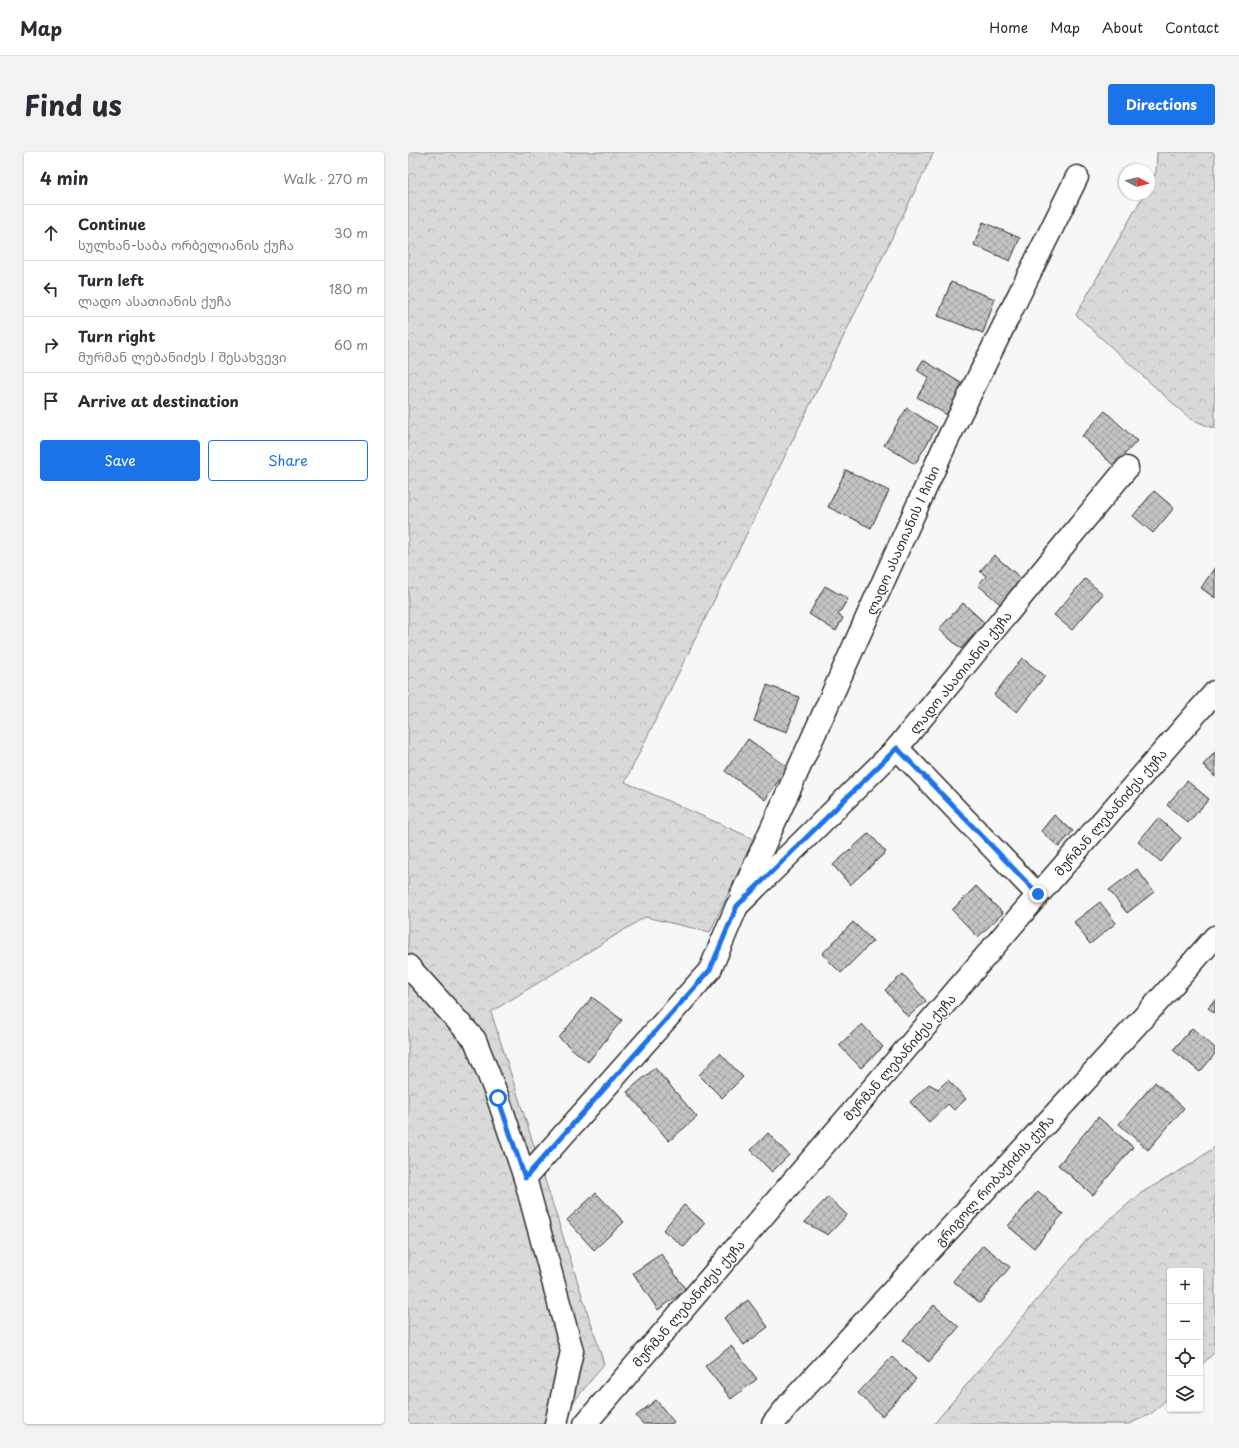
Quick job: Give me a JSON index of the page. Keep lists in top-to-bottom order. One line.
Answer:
{"streets":{"street":["ლადო ასათიანის I ჩიხი","ლადო ასათიანის ქუჩა","მურმან ლებანიძეს ქუჩა","გრიგოლ რობაქიძის ქუჩა"]},"crossings":[["ლადო ასათიანის I ჩიხი","ლადო ასათიანის ქუჩა"]],"north":"right","page":{"header":"Map","nav":["Home","Map","About","Contact"],"title":"Find us","buttons":["Directions",["Save","Share"]],"heading":["4 min","Walk · 270 m"],"list":[["Continue","სულხან-საბა ორბელიანის ქუჩა","30 m"],["Turn left","ლადო ასათიანის ქუჩა","180 m"],["Turn right","მურმან ლებანიძეს I შესახვევი","60 m"],"Arrive at destination"],"map_buttons":["+","−"]}}
